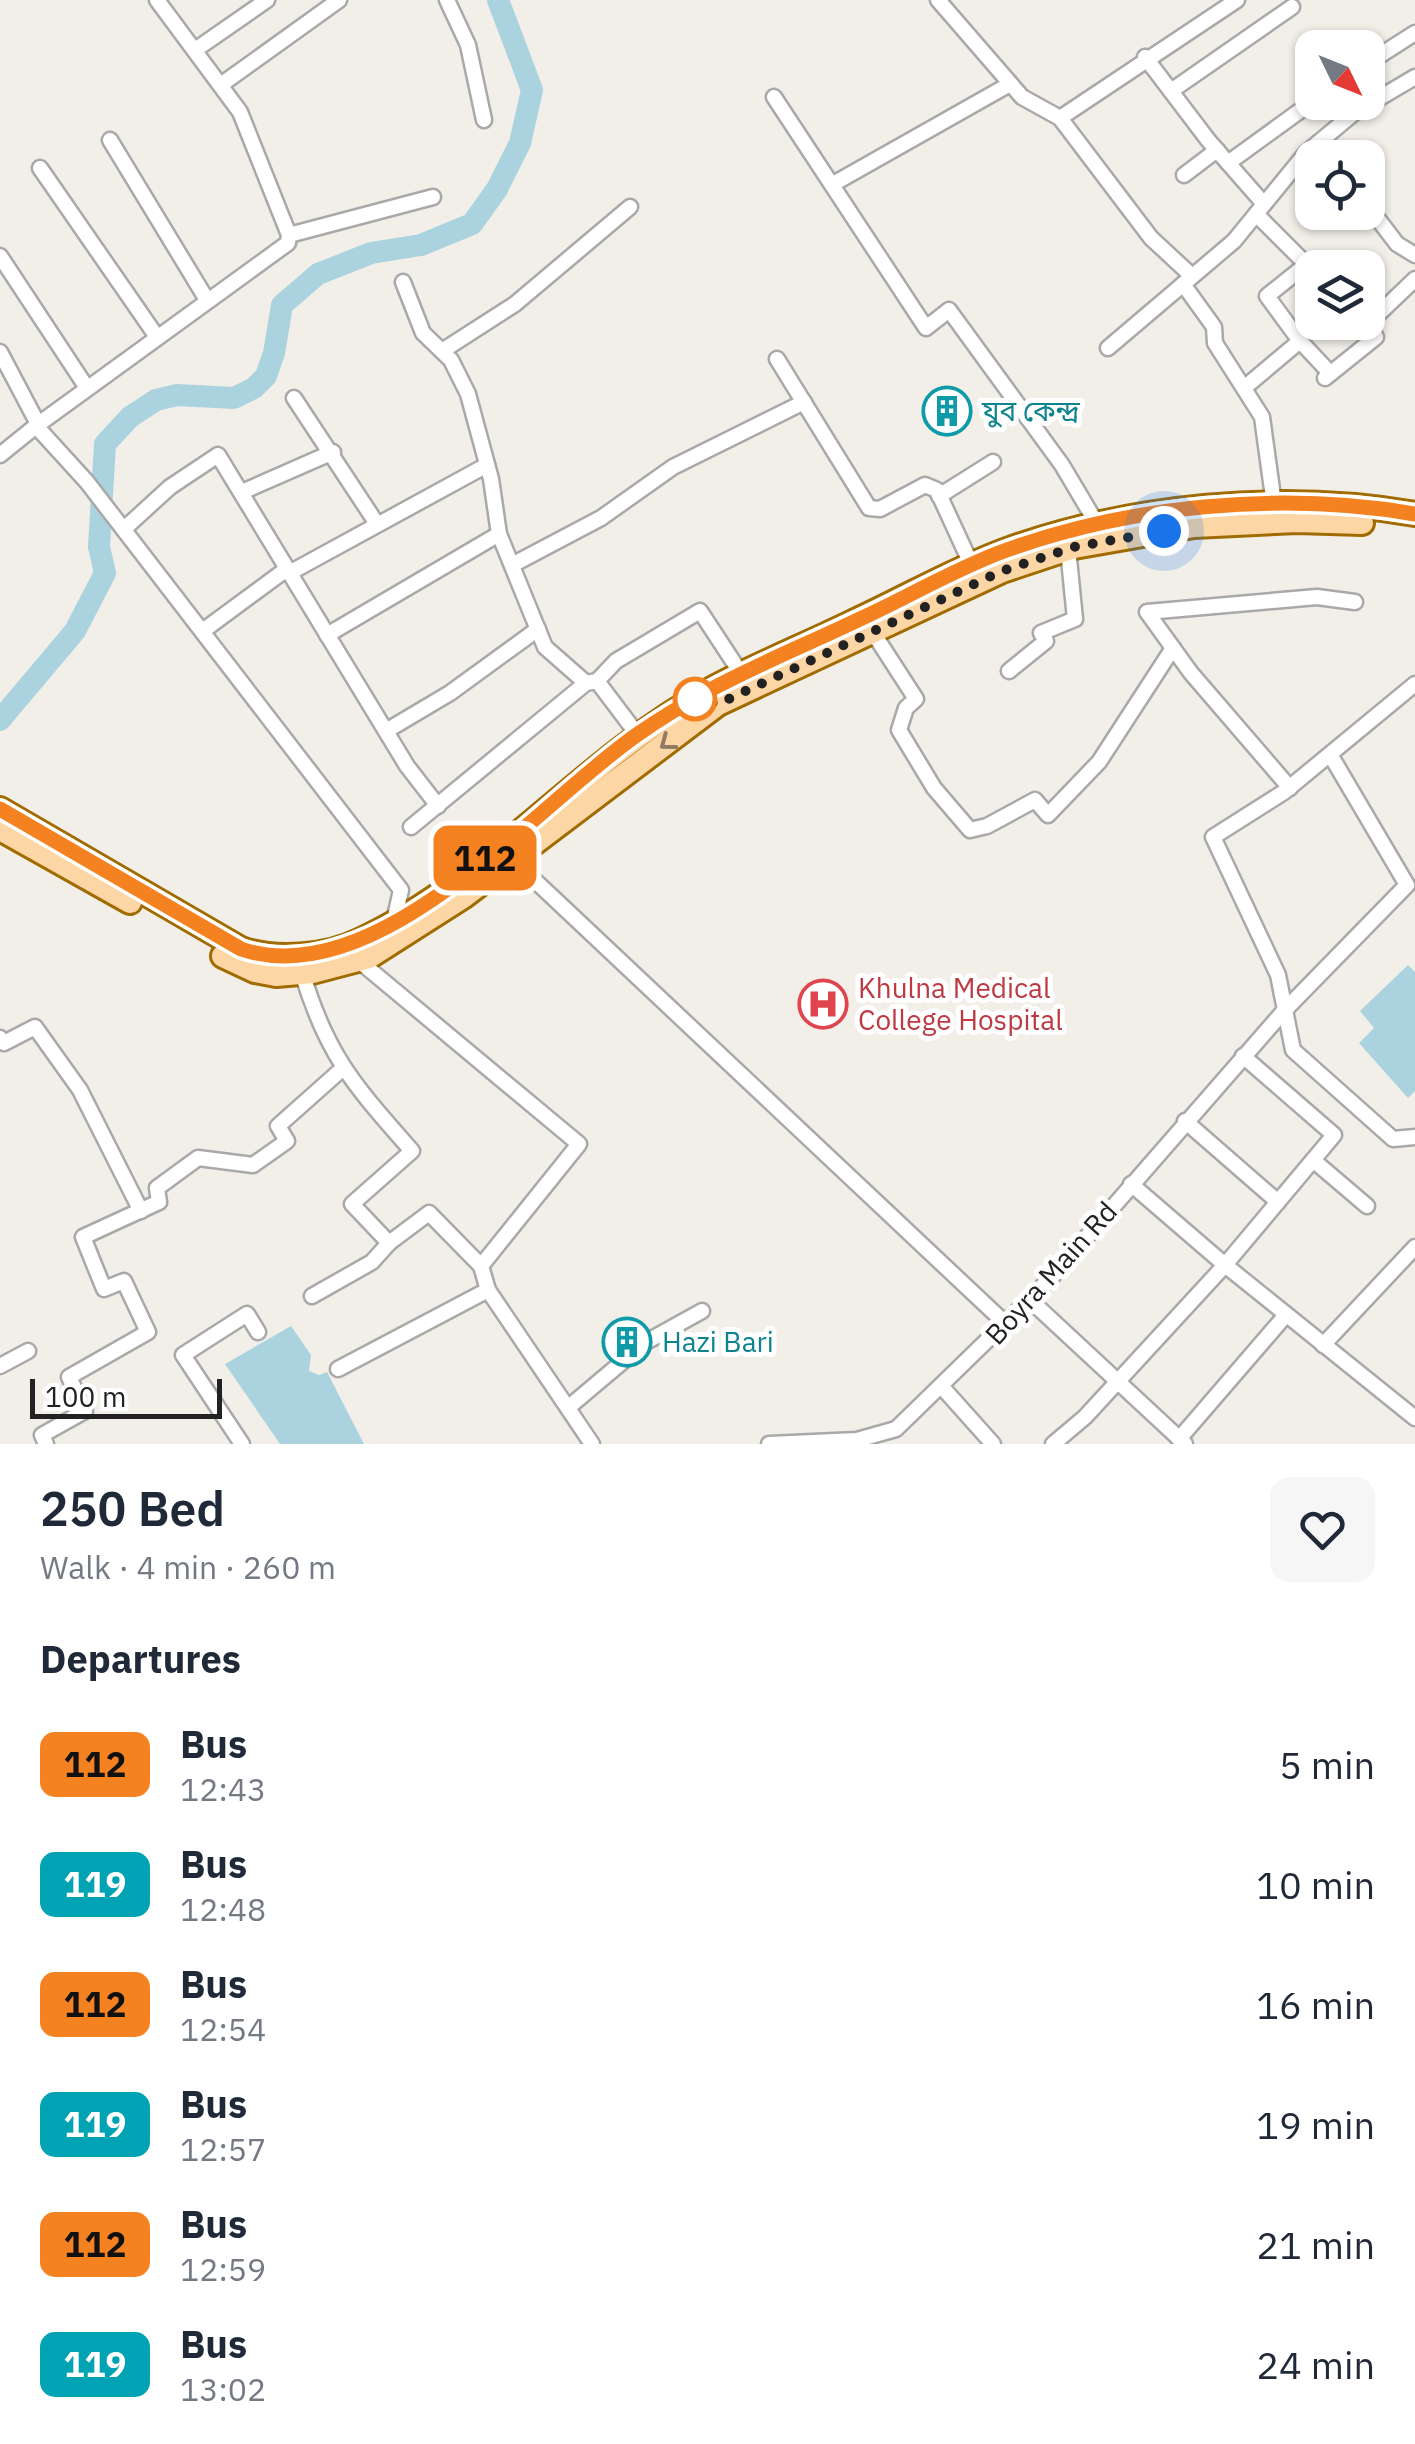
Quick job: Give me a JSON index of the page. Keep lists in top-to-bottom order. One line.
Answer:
{"streets":{"street":["Boyra Main Rd"]},"places":{"building":["যুব কেন্দ্র","Hazi Bari"],"hospital":["Khulna Medical College Hospital"]},"lines":["bus line 112"],"scale_bar":"100 m","north":"bottom right","page":{"on_map":"112","scale":"100 m","heading":[["250 Bed","Walk · 4 min · 260 m"],"Departures"],"list":[{"mark":"112","name":"Bus","note":"12:43","value":"5 min"},{"mark":"119","name":"Bus","note":"12:48","value":"10 min"},{"mark":"112","name":"Bus","note":"12:54","value":"16 min"},{"mark":"119","name":"Bus","note":"12:57","value":"19 min"},{"mark":"112","name":"Bus","note":"12:59","value":"21 min"},{"mark":"119","name":"Bus","note":"13:02","value":"24 min"}]}}
